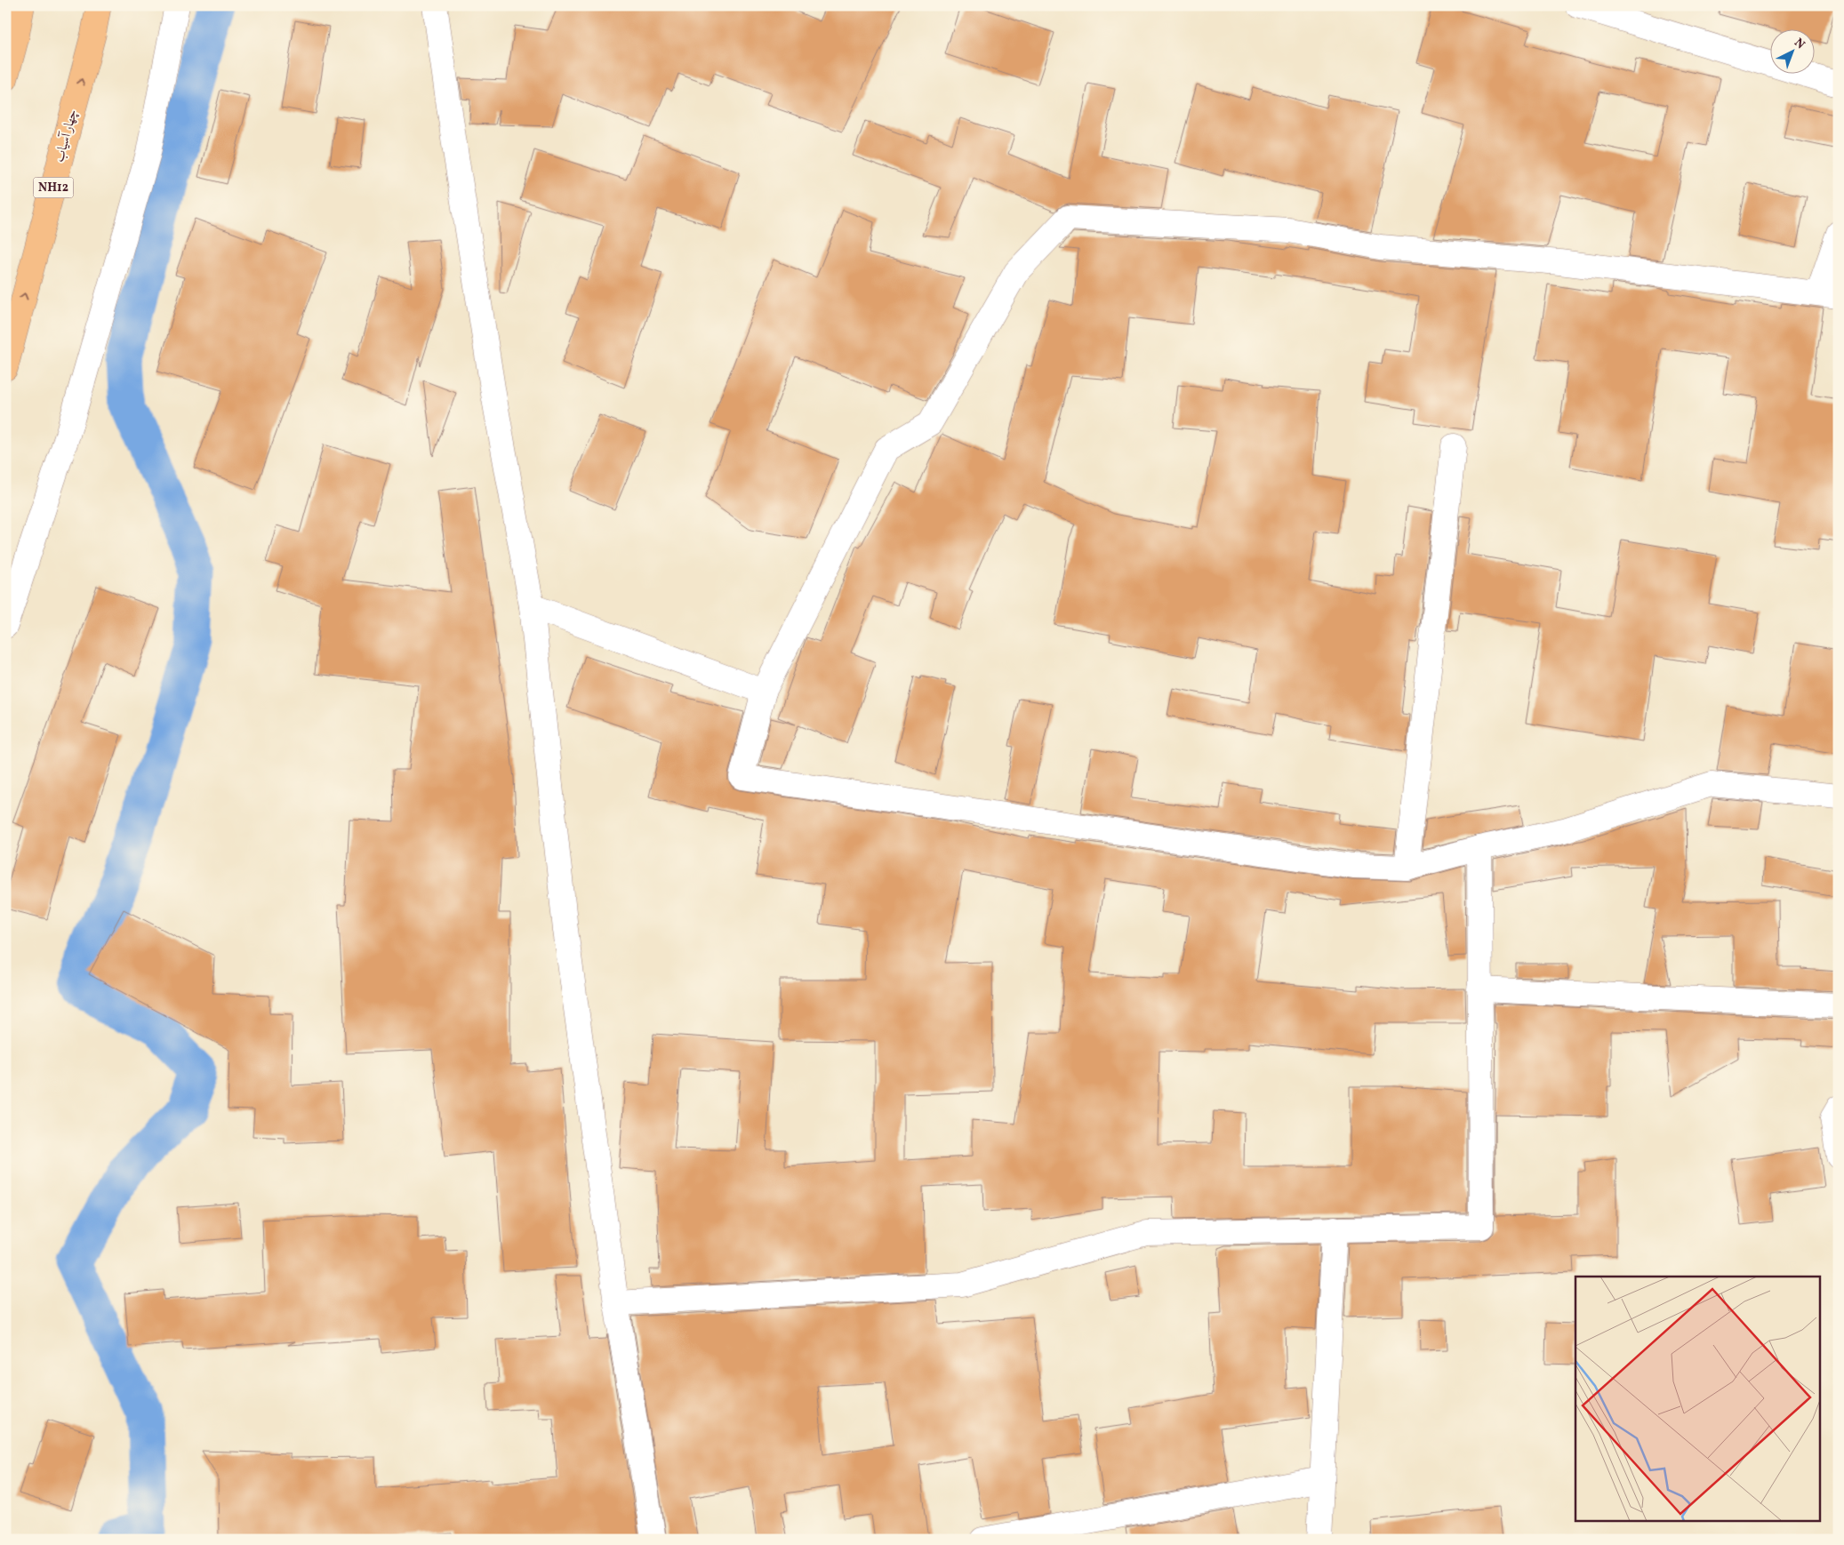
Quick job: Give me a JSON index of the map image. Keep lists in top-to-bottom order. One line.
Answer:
{"streets":{"highway":["چهار آسیاب","NH12"]},"one_way":["چهار آسیاب"],"north":"top right"}
